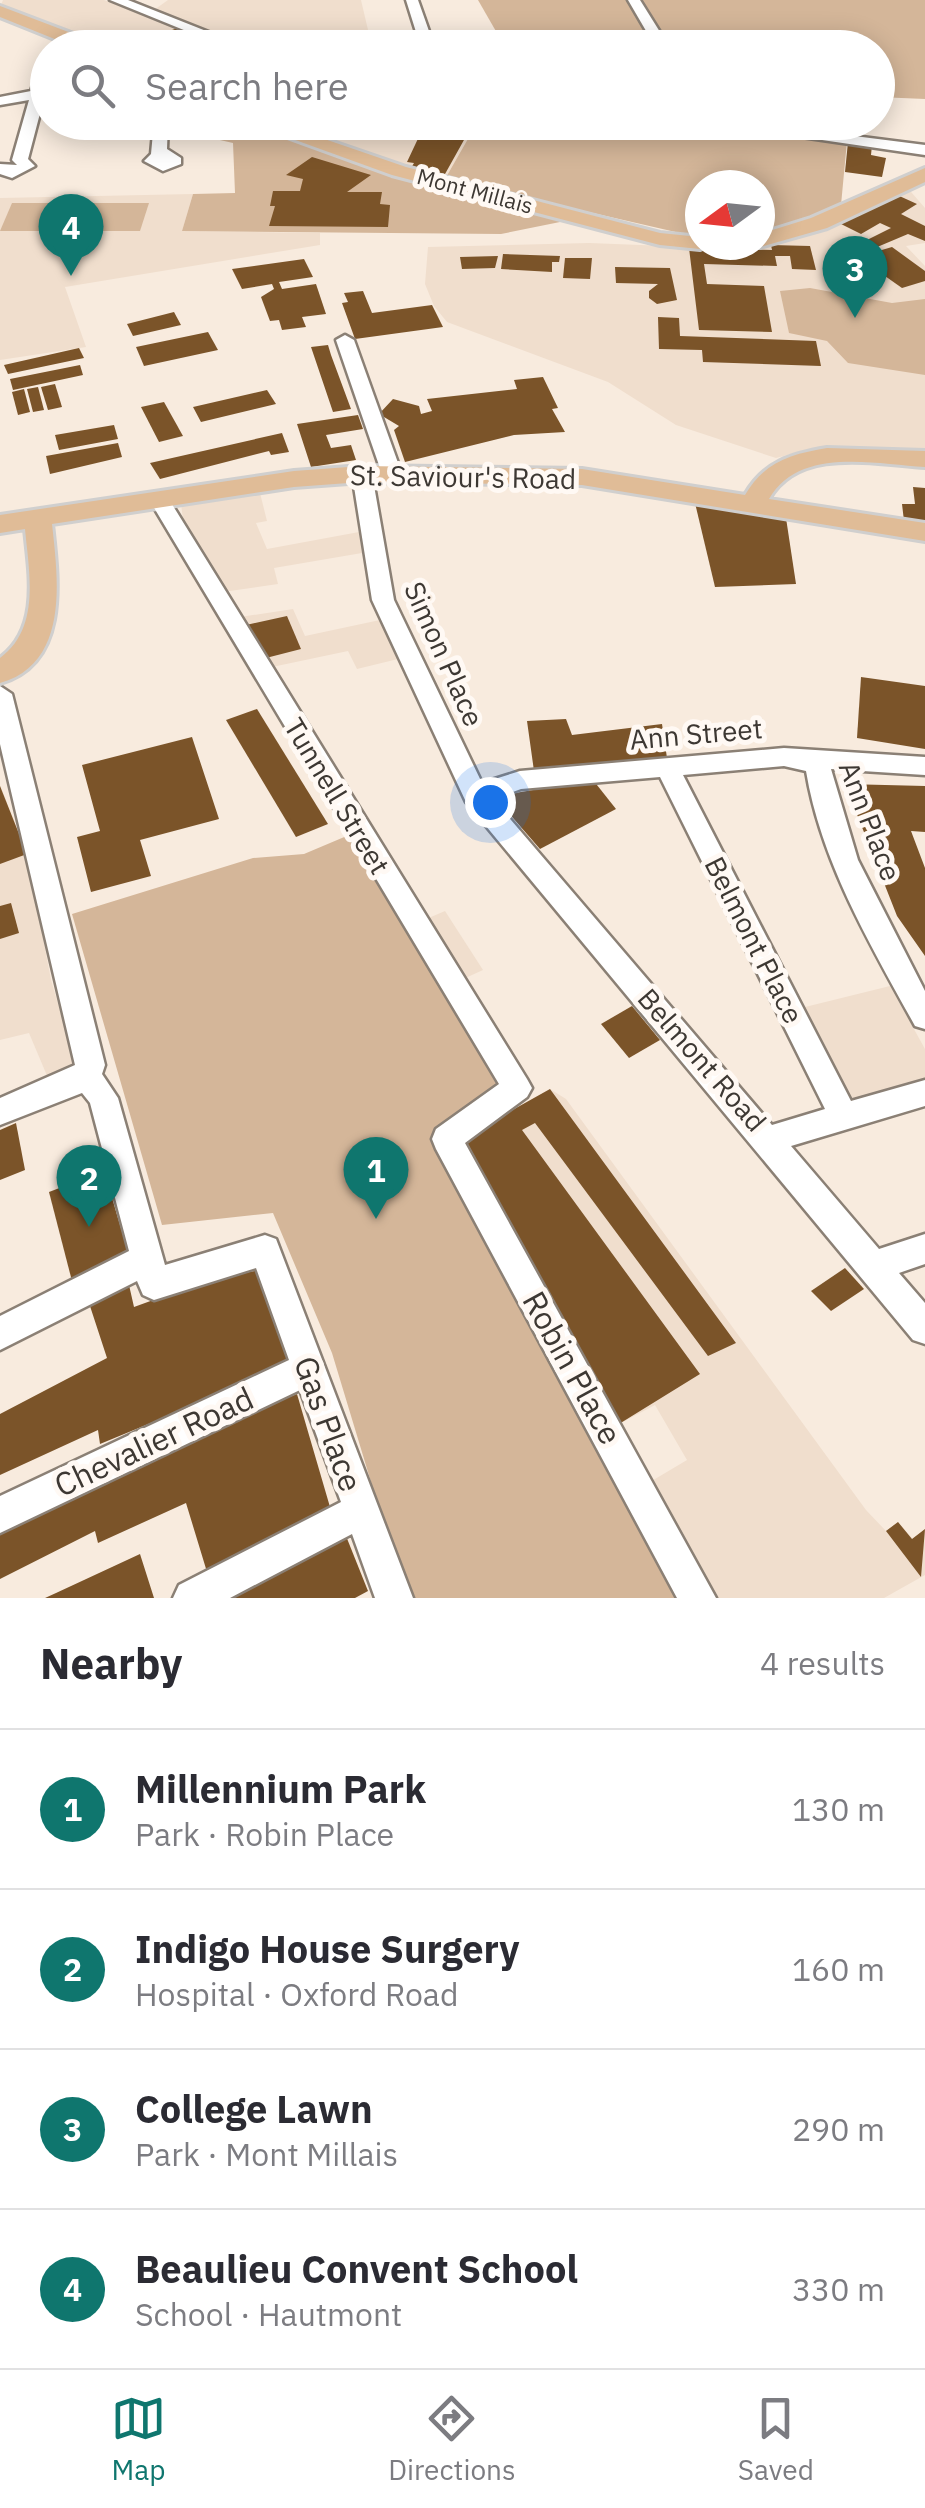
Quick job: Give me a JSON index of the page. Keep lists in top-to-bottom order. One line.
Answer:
{"streets":{"main road":["Mont Millais","St. Saviour's Road"],"street":["Simon Place","Ann Street","Tunnell Street","Ann Place","Belmont Place","Belmont Road","Robin Place","Gas Place","Chevalier Road"]},"crossings":[["St. Saviour's Road","Simon Place"],["St. Saviour's Road","Tunnell Street"],["Simon Place","Ann Street"],["Simon Place","Belmont Road"],["Ann Street","Ann Place"],["Ann Street","Belmont Place"],["Ann Street","Belmont Road"],["Tunnell Street","Robin Place"],["Gas Place","Chevalier Road"]],"north":"left","page":{"search":"Search here","pins":["4","3","1","2"],"heading":["Nearby","4 results"],"list":[{"mark":"1","name":"Millennium Park","note":"Park · Robin Place","value":"130 m"},{"mark":"2","name":"Indigo House Surgery","note":"Hospital · Oxford Road","value":"160 m"},{"mark":"3","name":"College Lawn","note":"Park · Mont Millais","value":"290 m"},{"mark":"4","name":"Beaulieu Convent School","note":"School · Hautmont","value":"330 m"}],"nav":["Map","Directions","Saved"]}}
